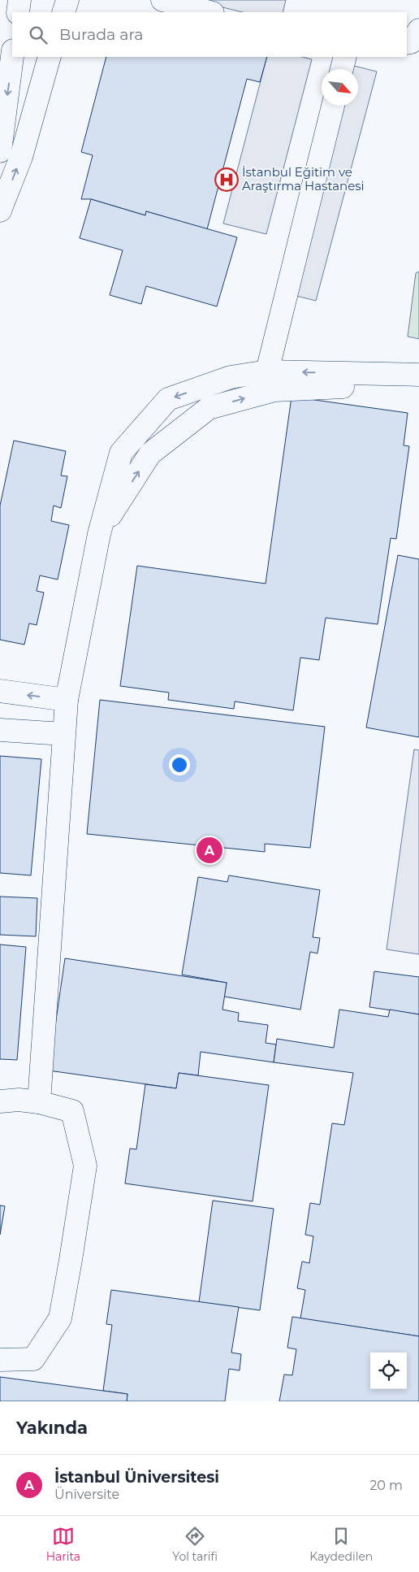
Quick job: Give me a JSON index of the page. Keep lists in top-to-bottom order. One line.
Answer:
{"places":{"hospital":["İstanbul Eğitim ve Araştırma Hastanesi"]},"north":"bottom right","page":{"search":"Burada ara","pins":"A","heading":"Yakında","list":[{"mark":"A","name":"İstanbul Üniversitesi","note":"Üniversite","value":"20 m"}],"nav":["Harita","Yol tarifi","Kaydedilen"]}}
